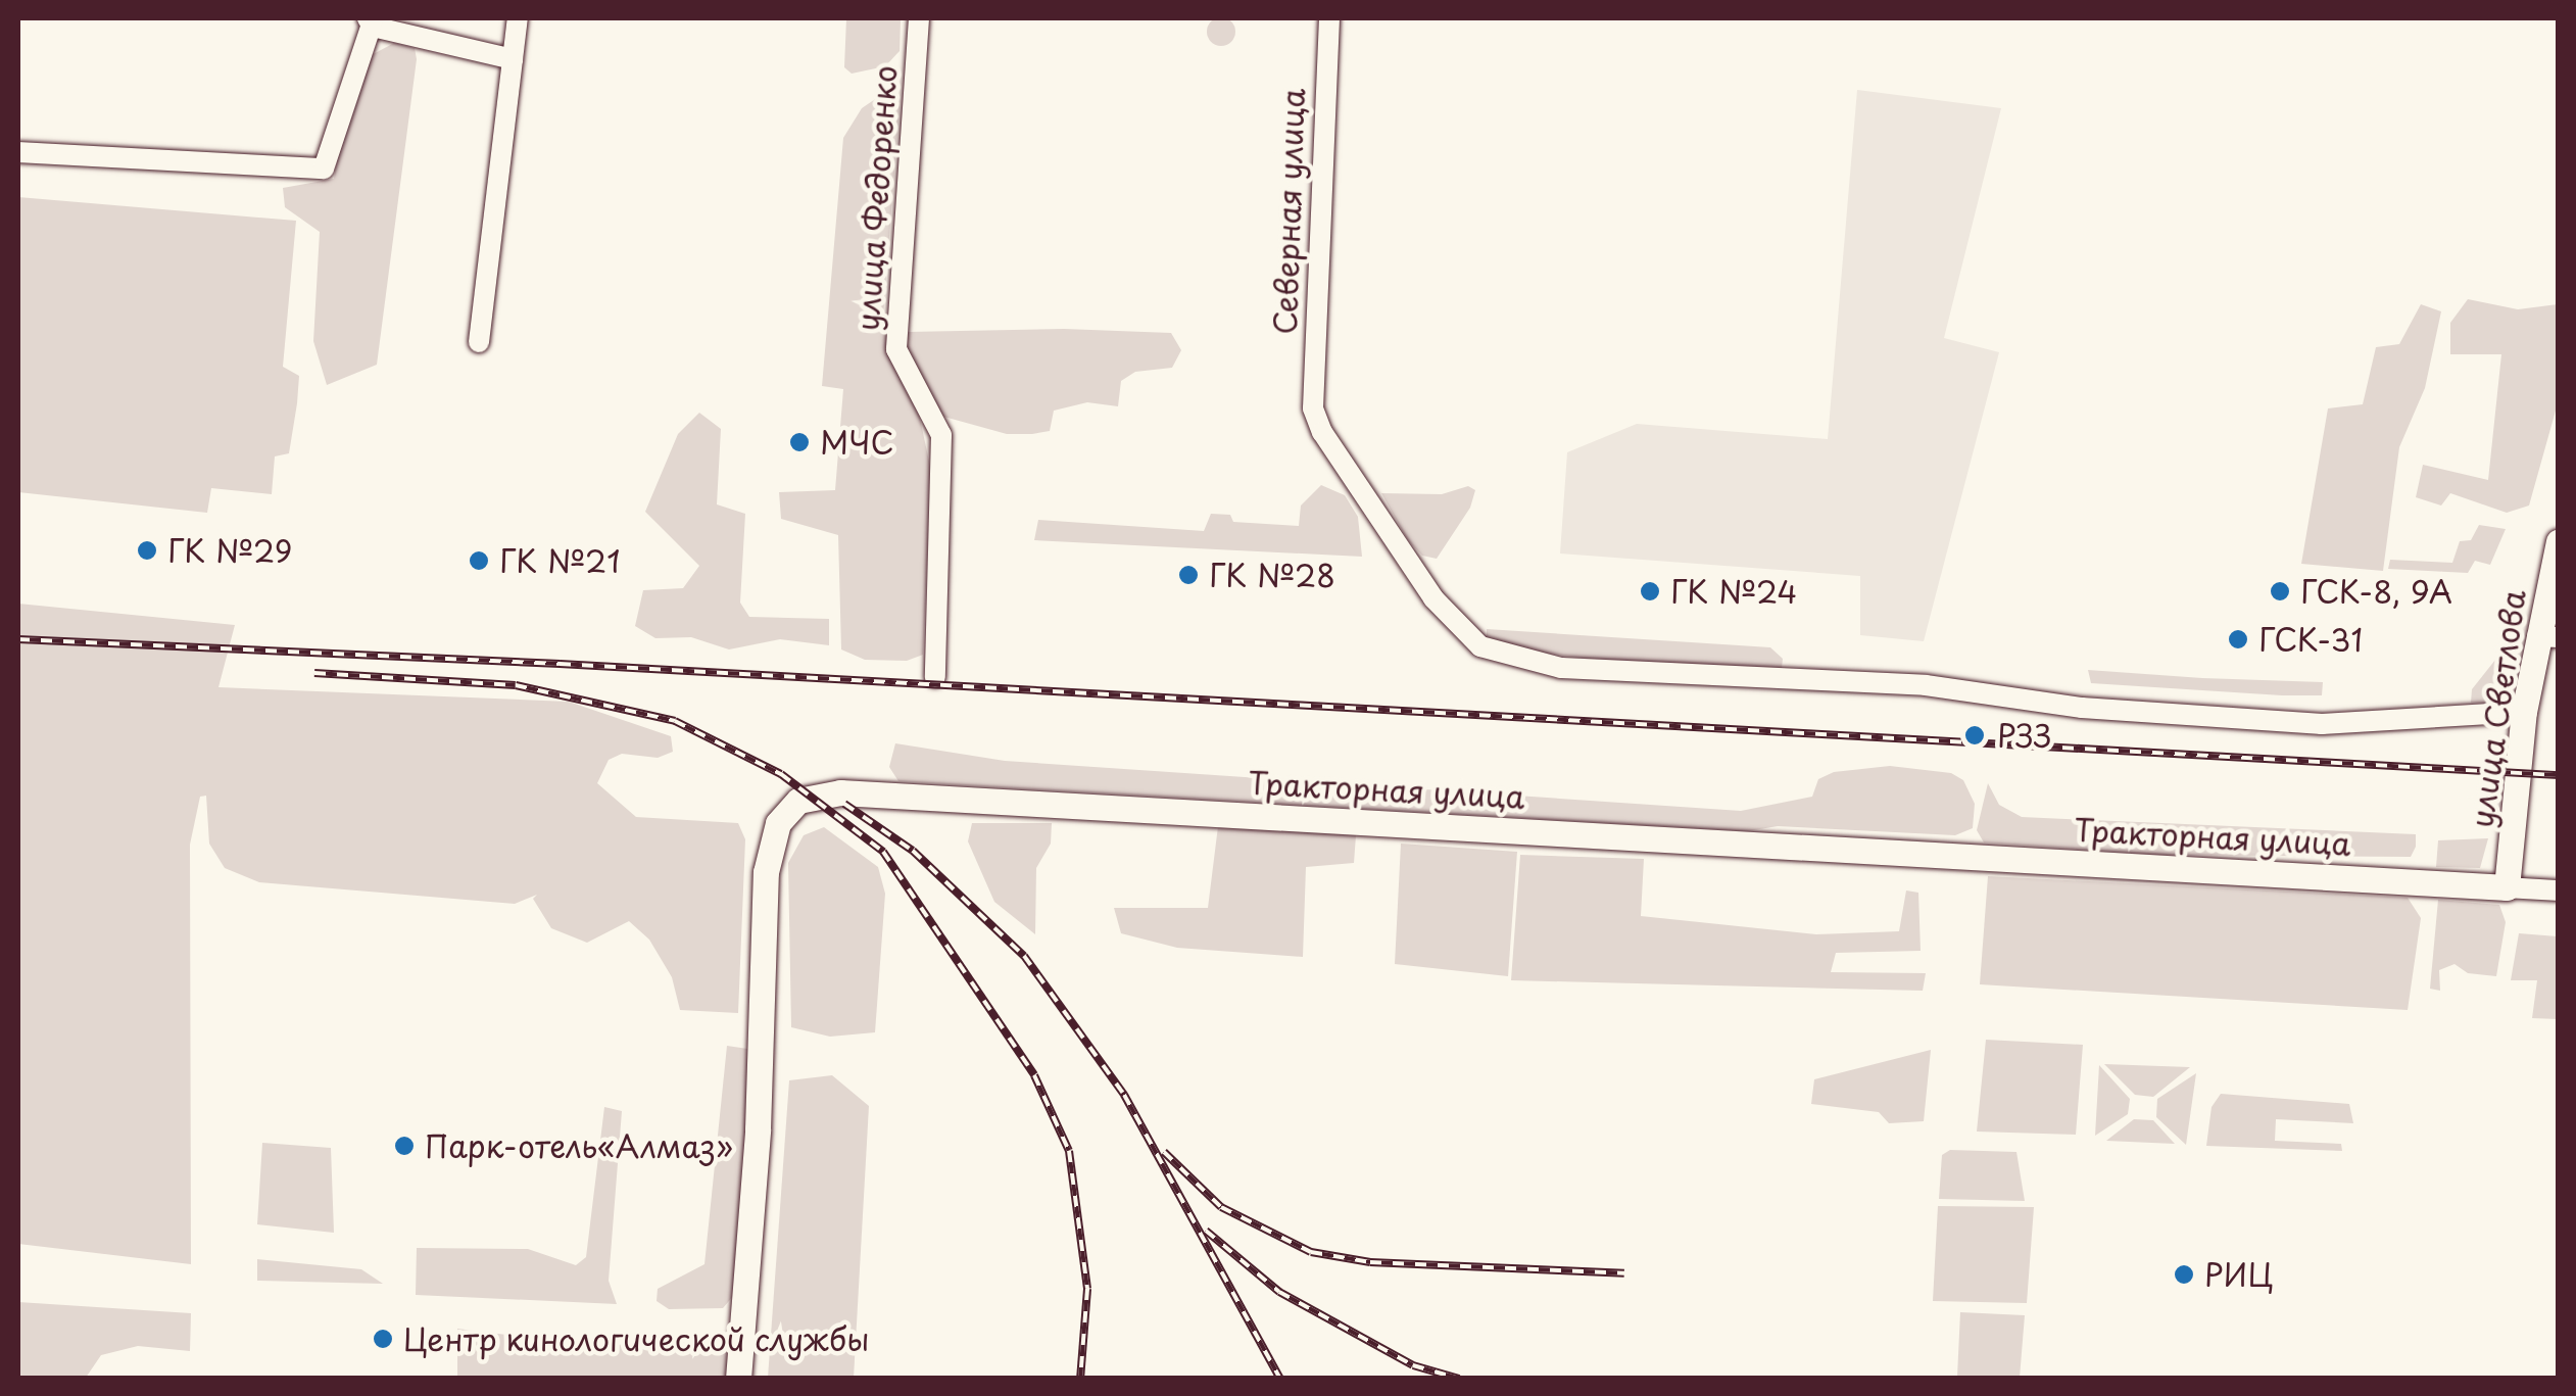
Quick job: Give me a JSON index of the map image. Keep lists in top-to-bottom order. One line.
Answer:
{"streets":{"main road":["улица Светлова","Тракторная улица"],"street":["улица Федоренко","Северная улица"]},"crossings":[["Северная улица","улица Светлова"],["улица Светлова","Тракторная улица"]],"places":["МЧС","ГК №29","ГК №21","ГК №28","ГК №24","ГСК-8, 9А","ГСК-31","РЗЗ","Парк-отель«Алмаз»","РИЦ","Центр кинологической службы"]}
